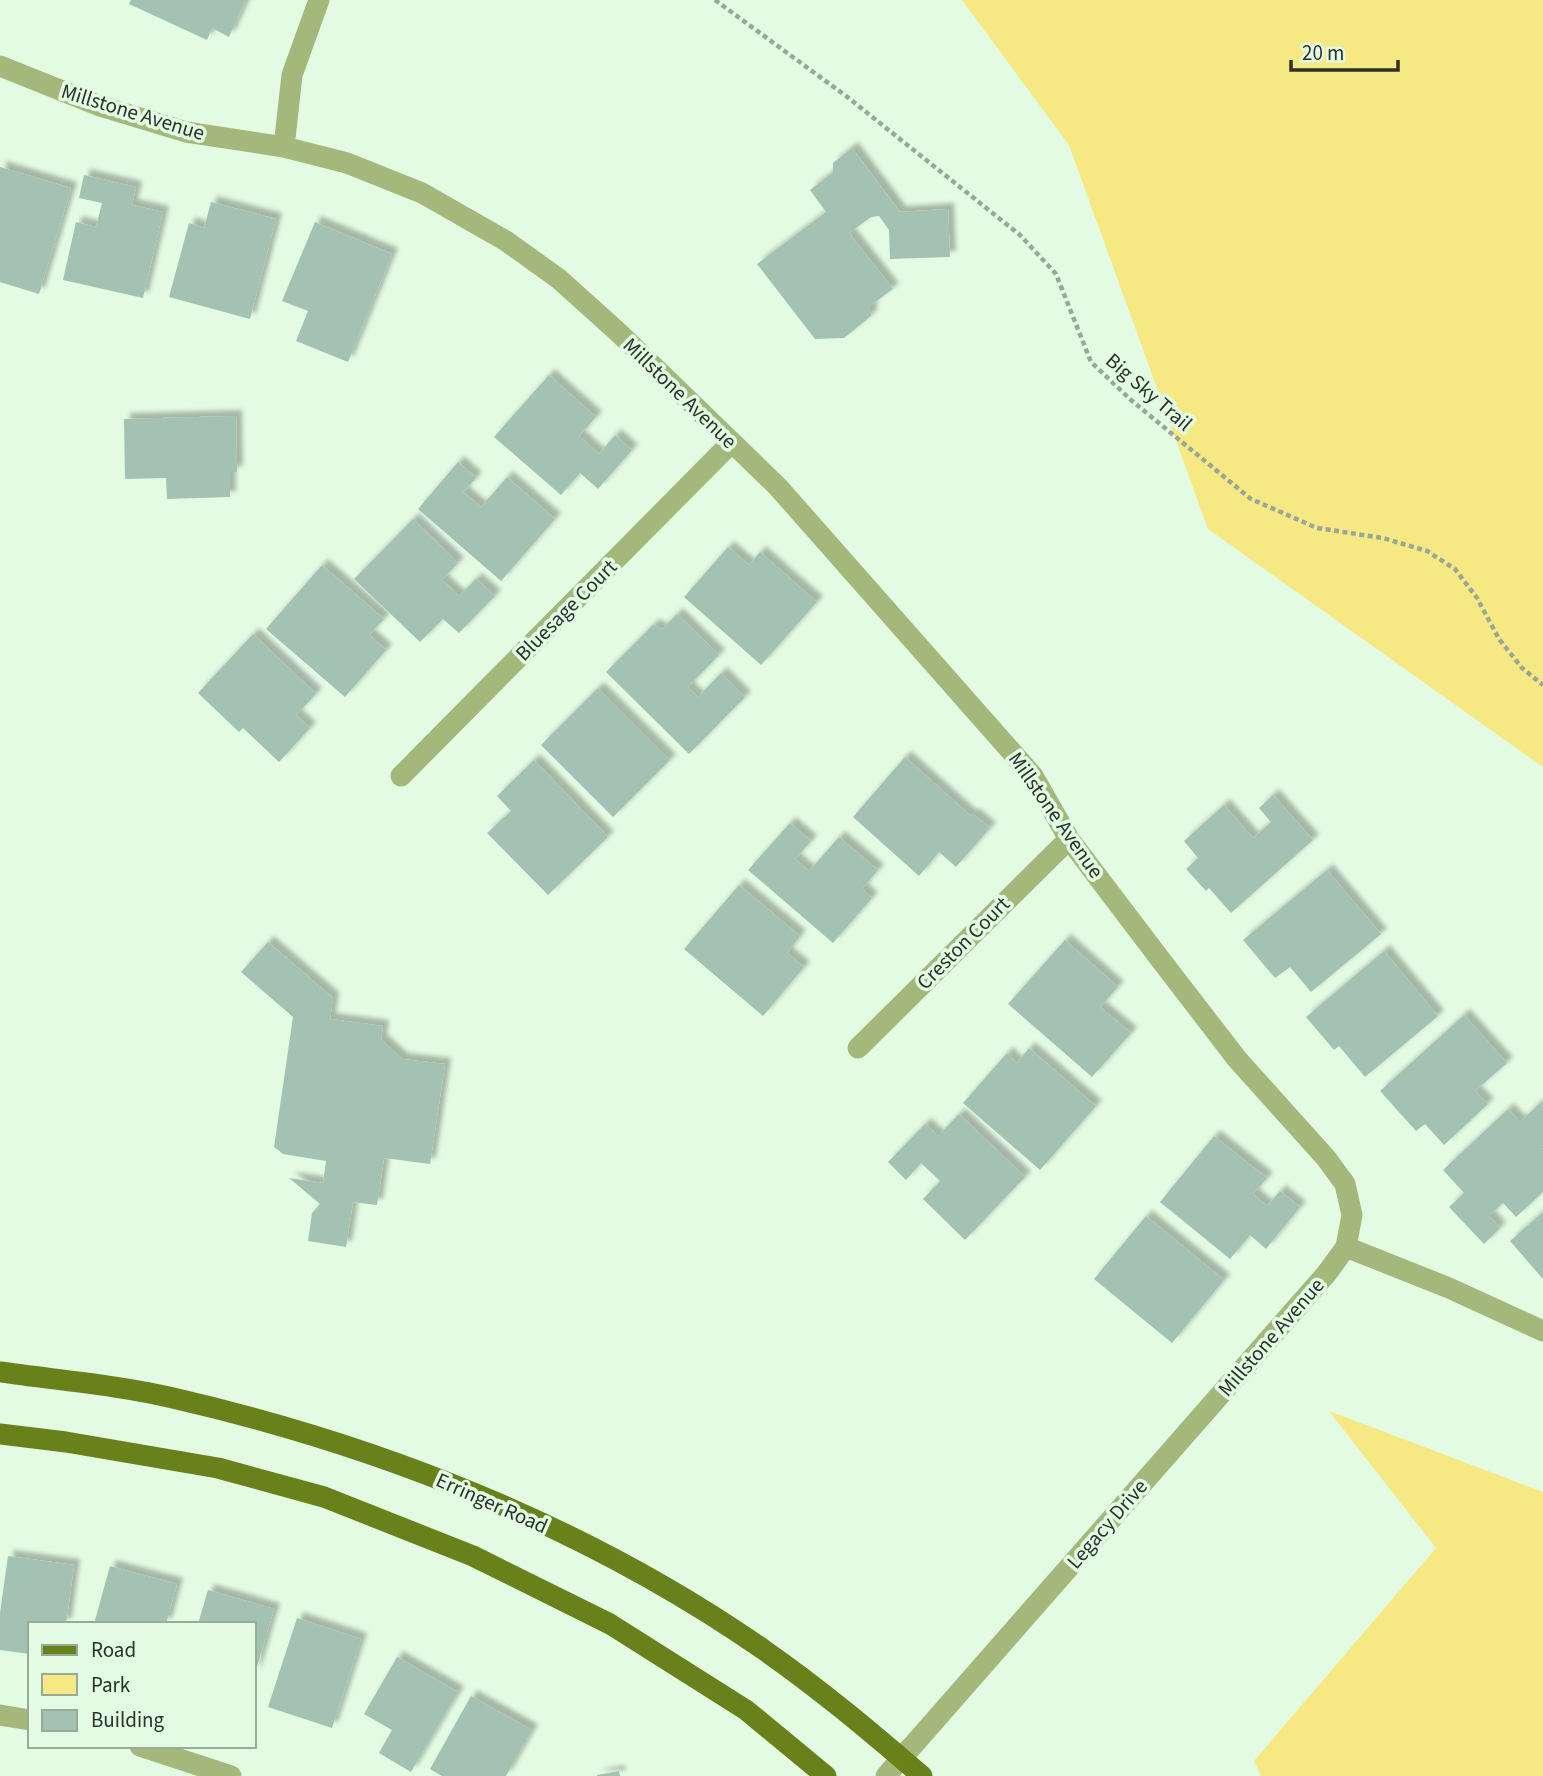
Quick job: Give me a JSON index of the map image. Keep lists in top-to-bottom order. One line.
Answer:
{"streets":{"main road":["Erringer Road"],"street":["Millstone Avenue","Bluesage Court","Creston Court"],"path":["Big Sky Trail"]},"crossings":[["Millstone Avenue","Bluesage Court"],["Millstone Avenue","Creston Court"],["Millstone Avenue","Erringer Road"]],"legend":["Road","Park","Building"],"scale_bar":"20 m"}
